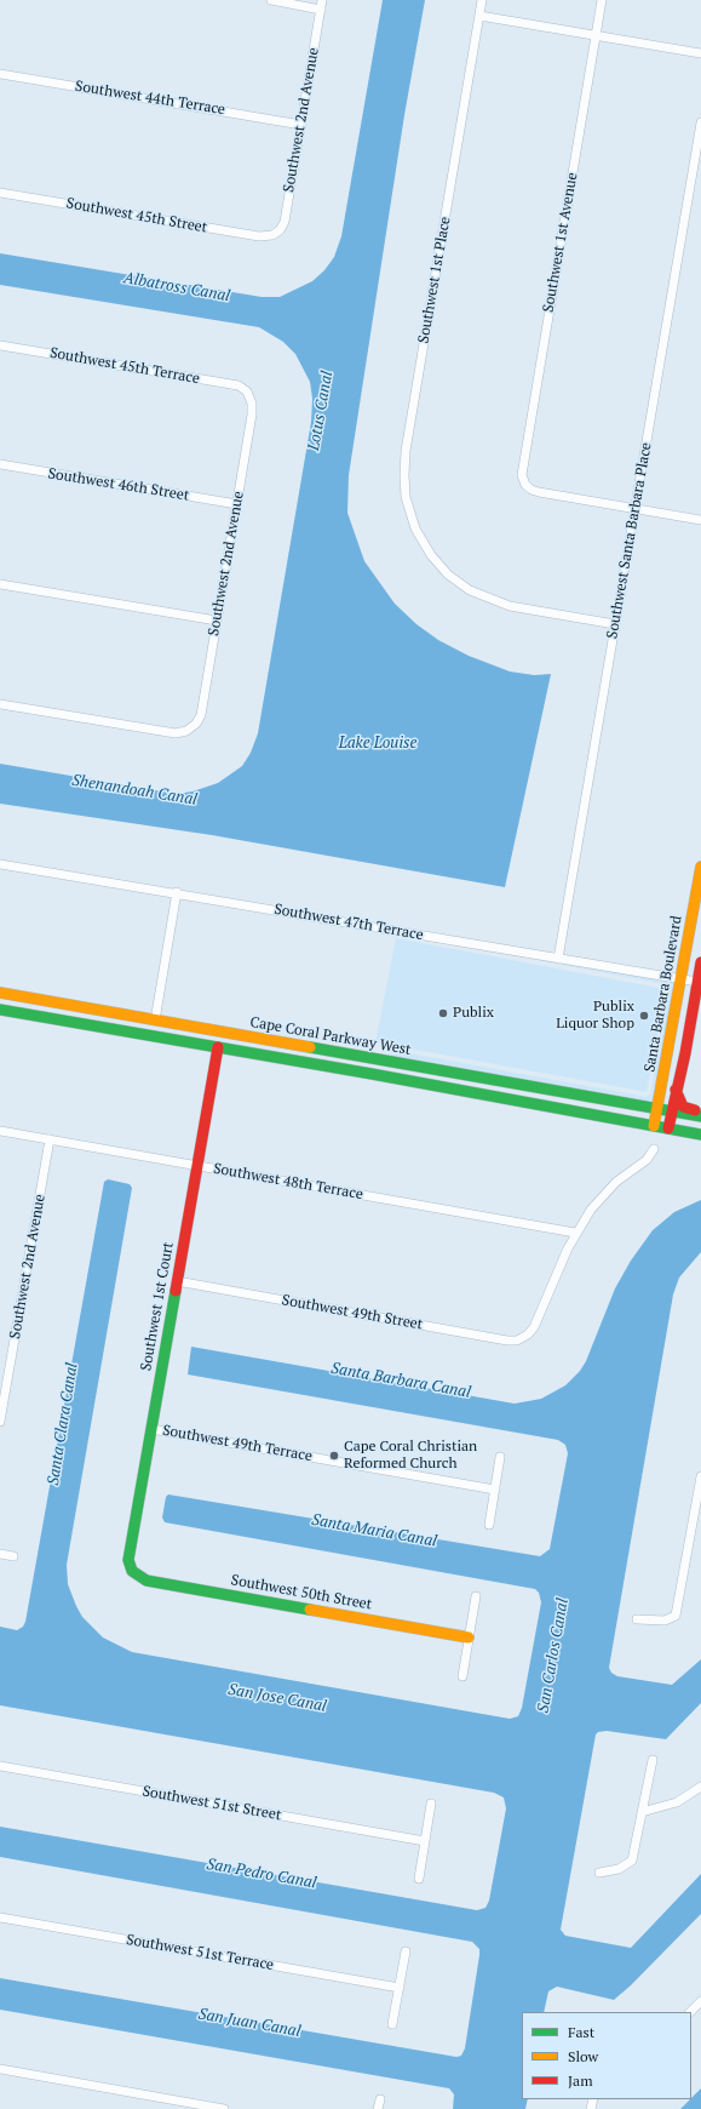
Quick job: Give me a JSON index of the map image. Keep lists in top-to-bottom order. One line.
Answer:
{"streets":{"main road":["Santa Barbara Boulevard","Cape Coral Parkway West","Southwest 1st Court","Southwest 50th Street"],"street":["Southwest 44th Terrace","Southwest 2nd Avenue","Southwest 45th Street","Southwest 1st Avenue","Southwest 1st Place","Southwest 45th Terrace","Southwest 46th Street","Southwest Santa Barbara Place","Southwest 47th Terrace","Southwest 48th Terrace","Southwest 49th Street","Southwest 49th Terrace","Southwest 51st Street","Southwest 51st Terrace"]},"crossings":[["Southwest 44th Terrace","Southwest 2nd Avenue"],["Southwest 2nd Avenue","Southwest 45th Street"],["Southwest 2nd Avenue","Southwest 45th Terrace"],["Southwest 2nd Avenue","Southwest 46th Street"],["Southwest 2nd Avenue","Southwest 48th Terrace"],["Southwest 1st Avenue","Southwest Santa Barbara Place"],["Southwest 1st Place","Southwest Santa Barbara Place"],["Southwest Santa Barbara Place","Southwest 47th Terrace"],["Southwest 47th Terrace","Santa Barbara Boulevard"],["Santa Barbara Boulevard","Cape Coral Parkway West"],["Cape Coral Parkway West","Southwest 1st Court"],["Southwest 48th Terrace","Southwest 1st Court"],["Southwest 48th Terrace","Southwest 49th Street"],["Southwest 1st Court","Southwest 49th Street"],["Southwest 1st Court","Southwest 49th Terrace"],["Southwest 1st Court","Southwest 50th Street"]],"water":["Albatross Canal","Lotus Canal","Lake Louise","Shenandoah Canal","Santa Barbara Canal","Santa Clara Canal","Santa Maria Canal","San Carlos Canal","San Jose Canal","San Pedro Canal","San Juan Canal"],"places":["Publix","Publix Liquor Shop","Cape Coral Christian Reformed Church"],"legend":["Fast","Slow","Jam"]}
